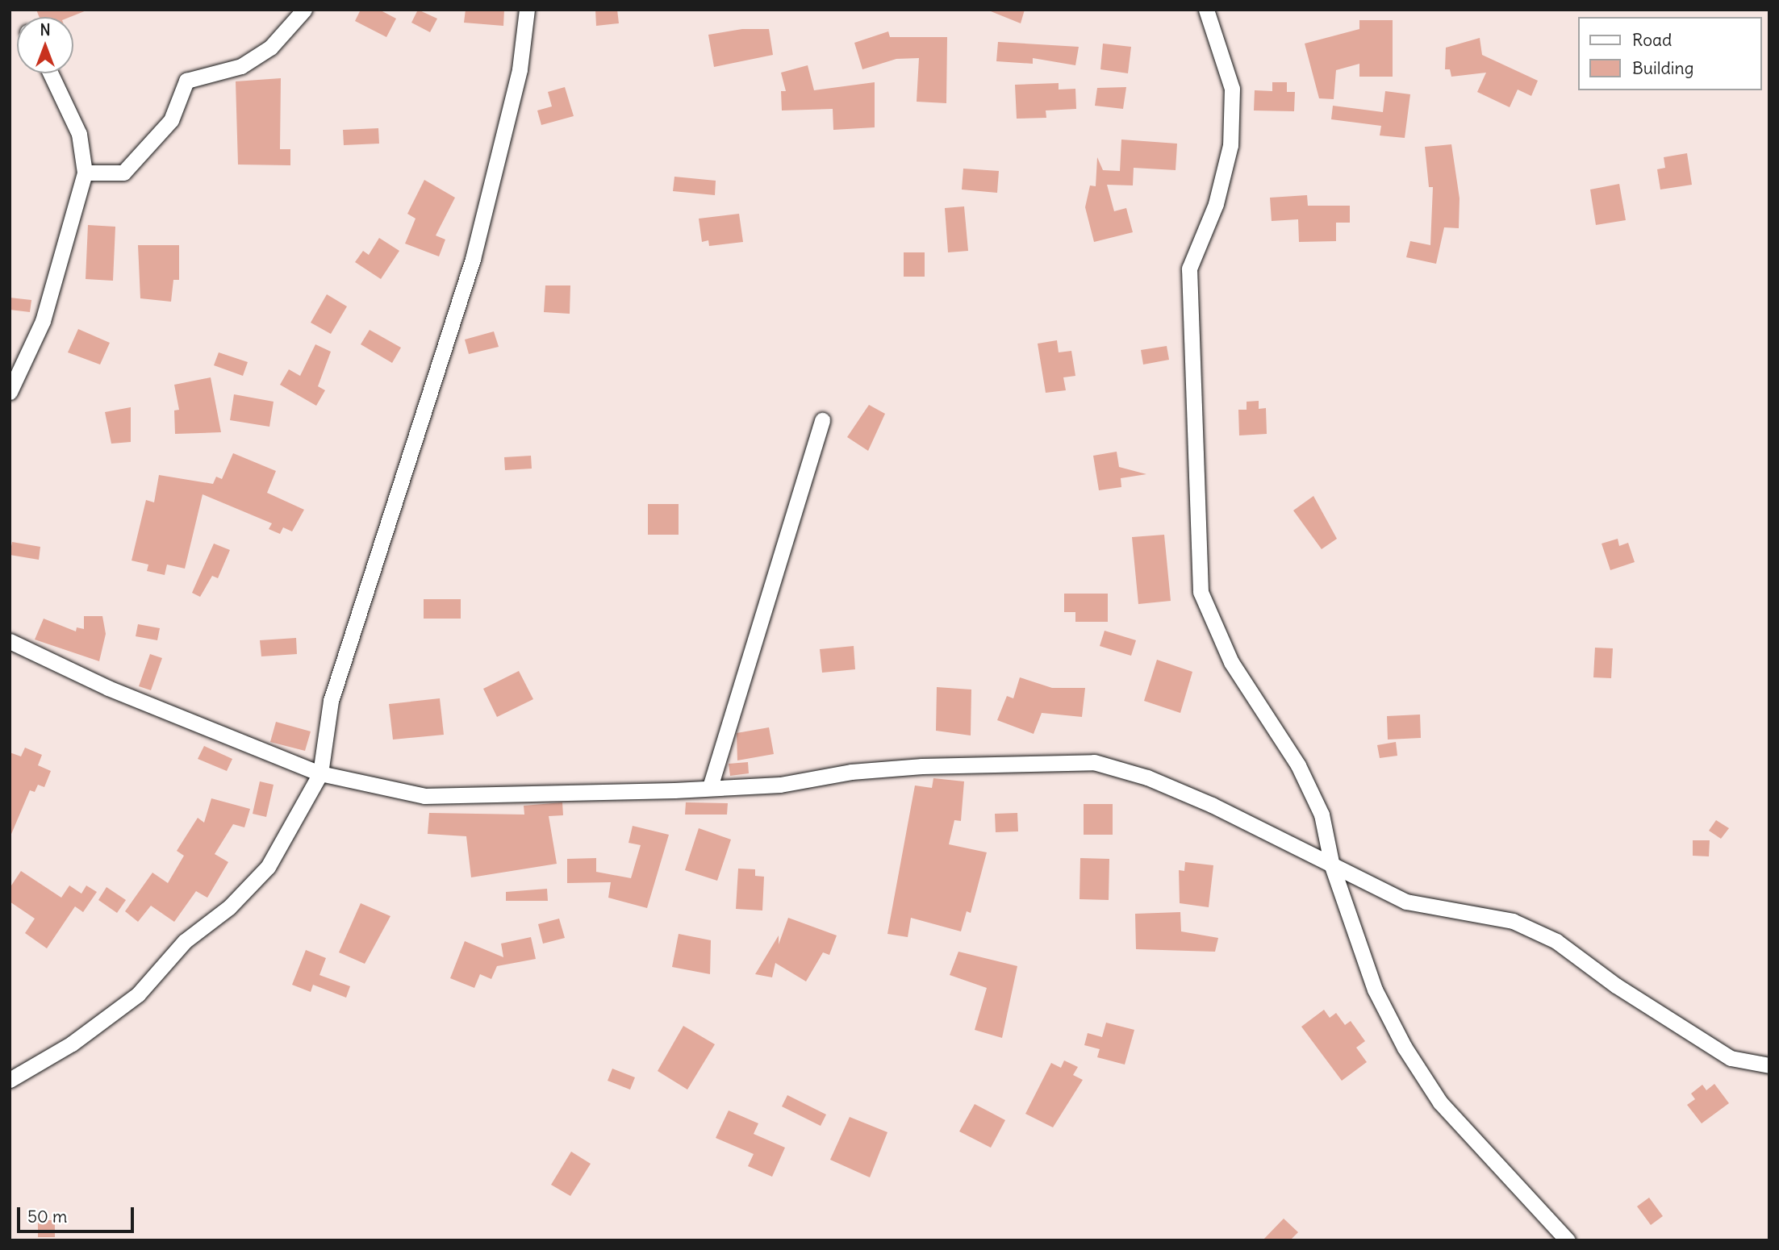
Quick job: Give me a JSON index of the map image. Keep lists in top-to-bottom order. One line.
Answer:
{"legend":["Road","Building"],"scale_bar":"50 m","north":"top"}
